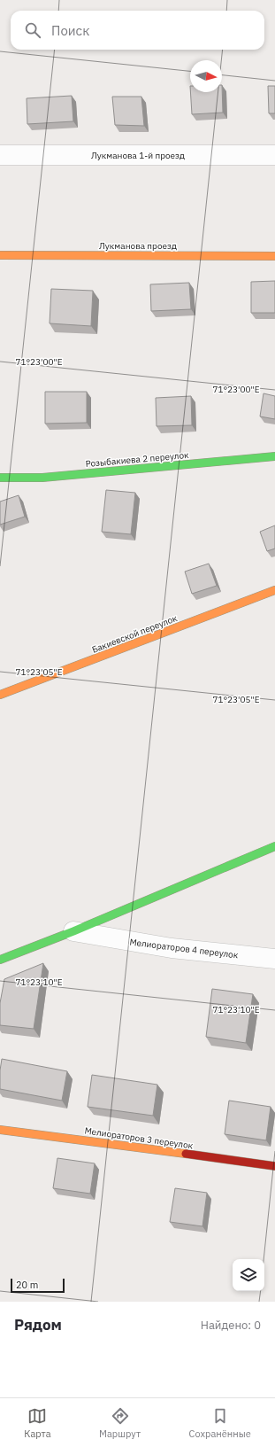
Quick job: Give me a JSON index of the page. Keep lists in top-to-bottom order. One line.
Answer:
{"streets":{"street":["Лукманова 1-й проезд","Лукманова проезд","Розыбакиева 2 переулок","Бакиевской переулок","Мелиораторов 4 переулок","Мелиораторов 3 переулок"]},"scale_bar":"20 m","north":"right","page":{"search":"Поиск","scale":"20 m","heading":["Рядом","Найдено: 0"],"nav":["Карта","Маршрут","Сохранённые"]},"coordinates":["71°23'00\"E","71°23'05\"E","71°23'10\"E"]}
